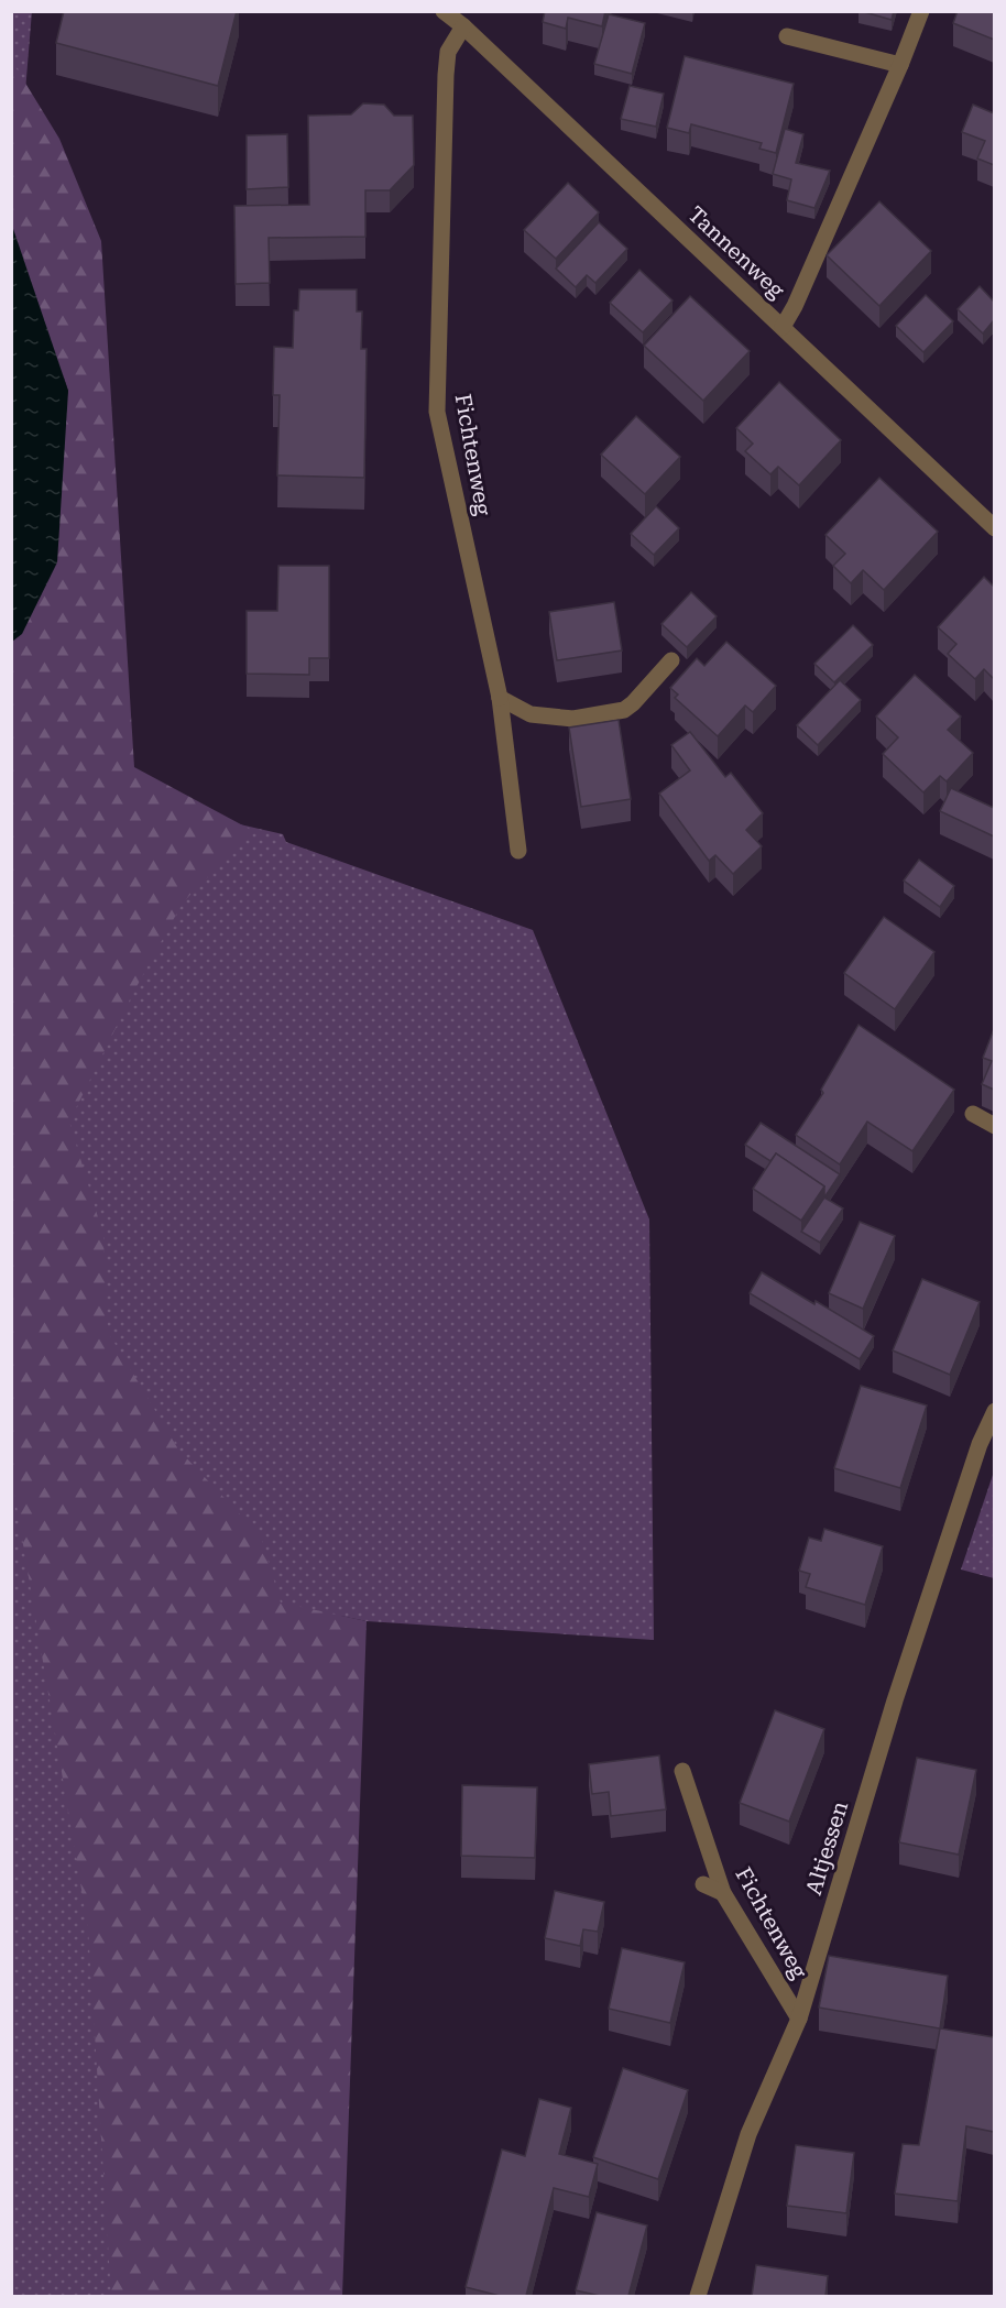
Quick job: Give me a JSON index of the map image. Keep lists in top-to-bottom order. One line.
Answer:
{"streets":{"street":["Tannenweg","Fichtenweg","Altjessen"]},"crossings":[["Tannenweg","Fichtenweg"],["Fichtenweg","Altjessen"]]}
